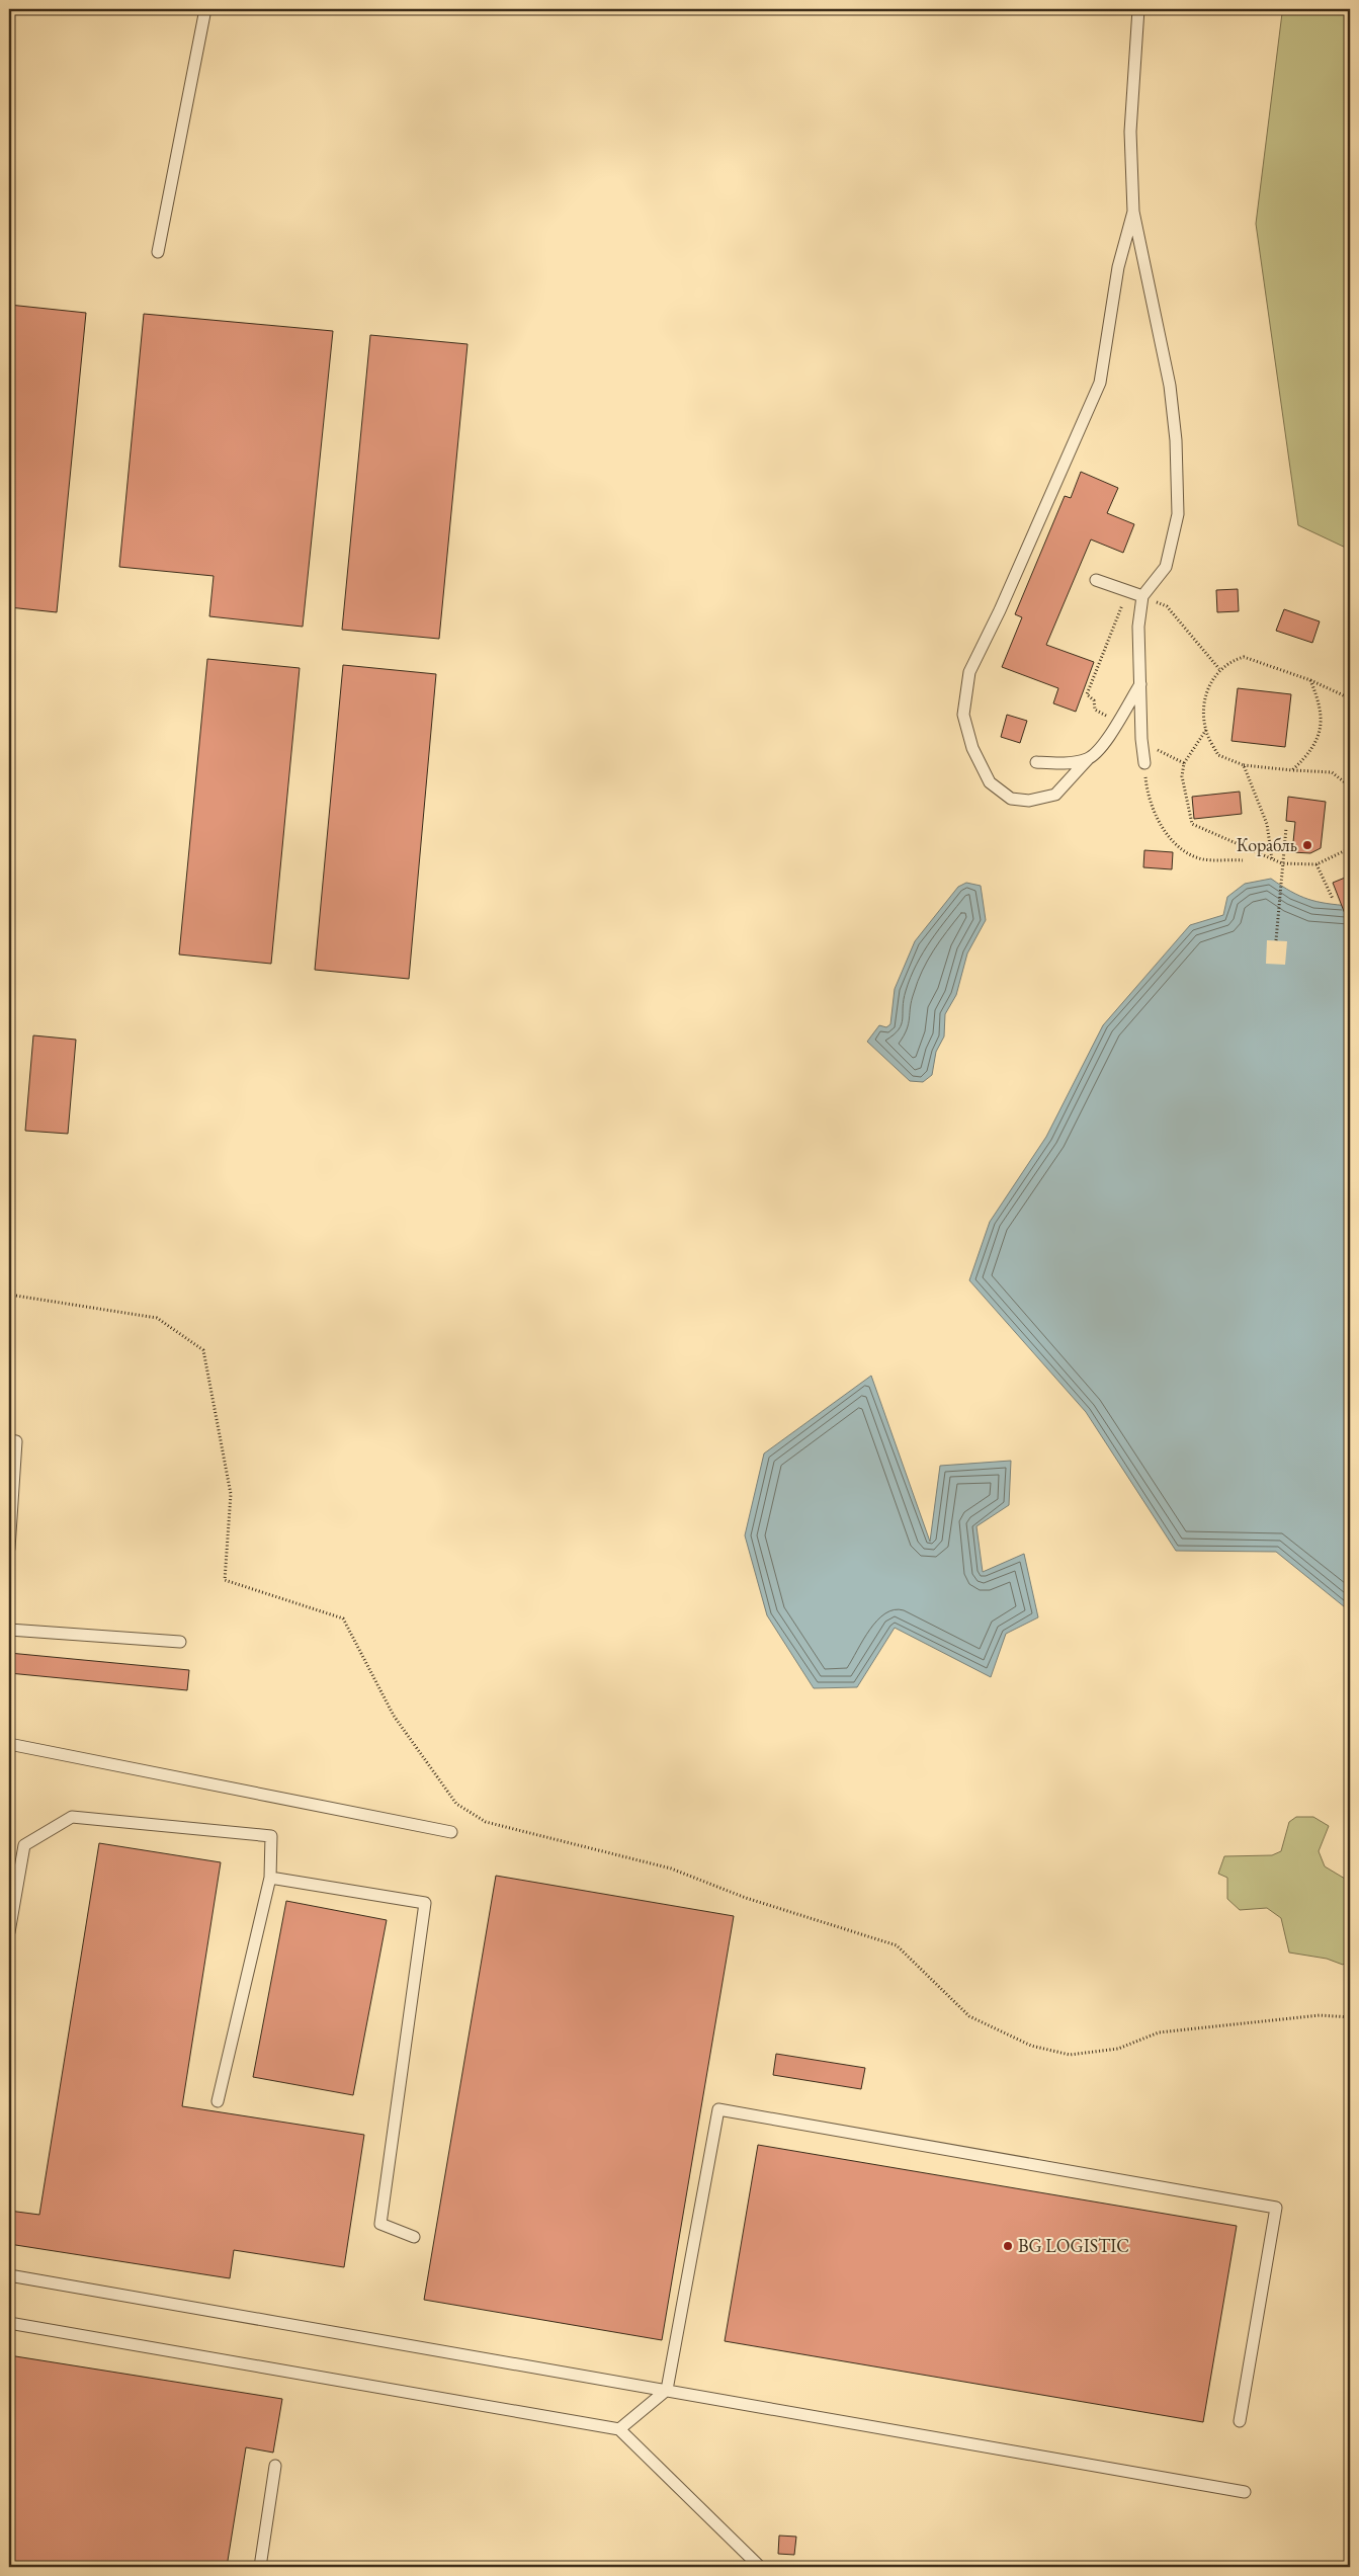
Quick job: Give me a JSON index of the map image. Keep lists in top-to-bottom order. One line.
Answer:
{"places":["Корабль","BG LOGISTIC"]}
